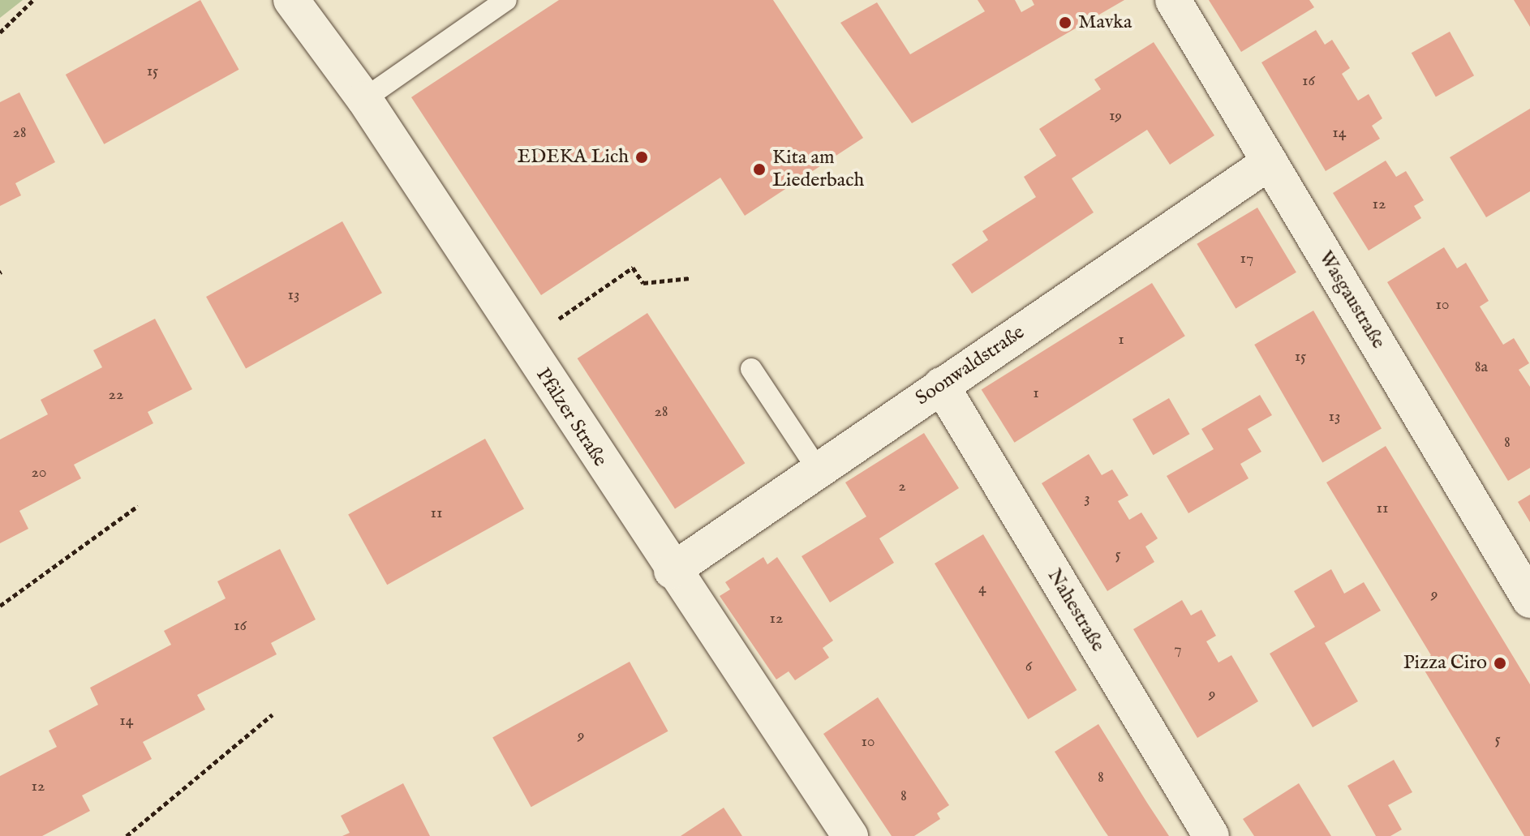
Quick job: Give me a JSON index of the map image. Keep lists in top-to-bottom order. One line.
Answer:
{"streets":{"street":["Wasgaustraße","Soonwaldstraße","Pfälzer Straße","Nahestraße"]},"crossings":[["Wasgaustraße","Soonwaldstraße"],["Soonwaldstraße","Pfälzer Straße"],["Soonwaldstraße","Nahestraße"]],"places":["Mavka","EDEKA Lich","Kita am Liederbach","Pizza Ciro"],"house_numbers":["15","16","19","28","14","12","17","13","10","1","15","8a","1","22","28","13","8","20","2","3","11","11","5","4","9","12","16","7","6","9","14","9","5","10","8","12","8"]}
